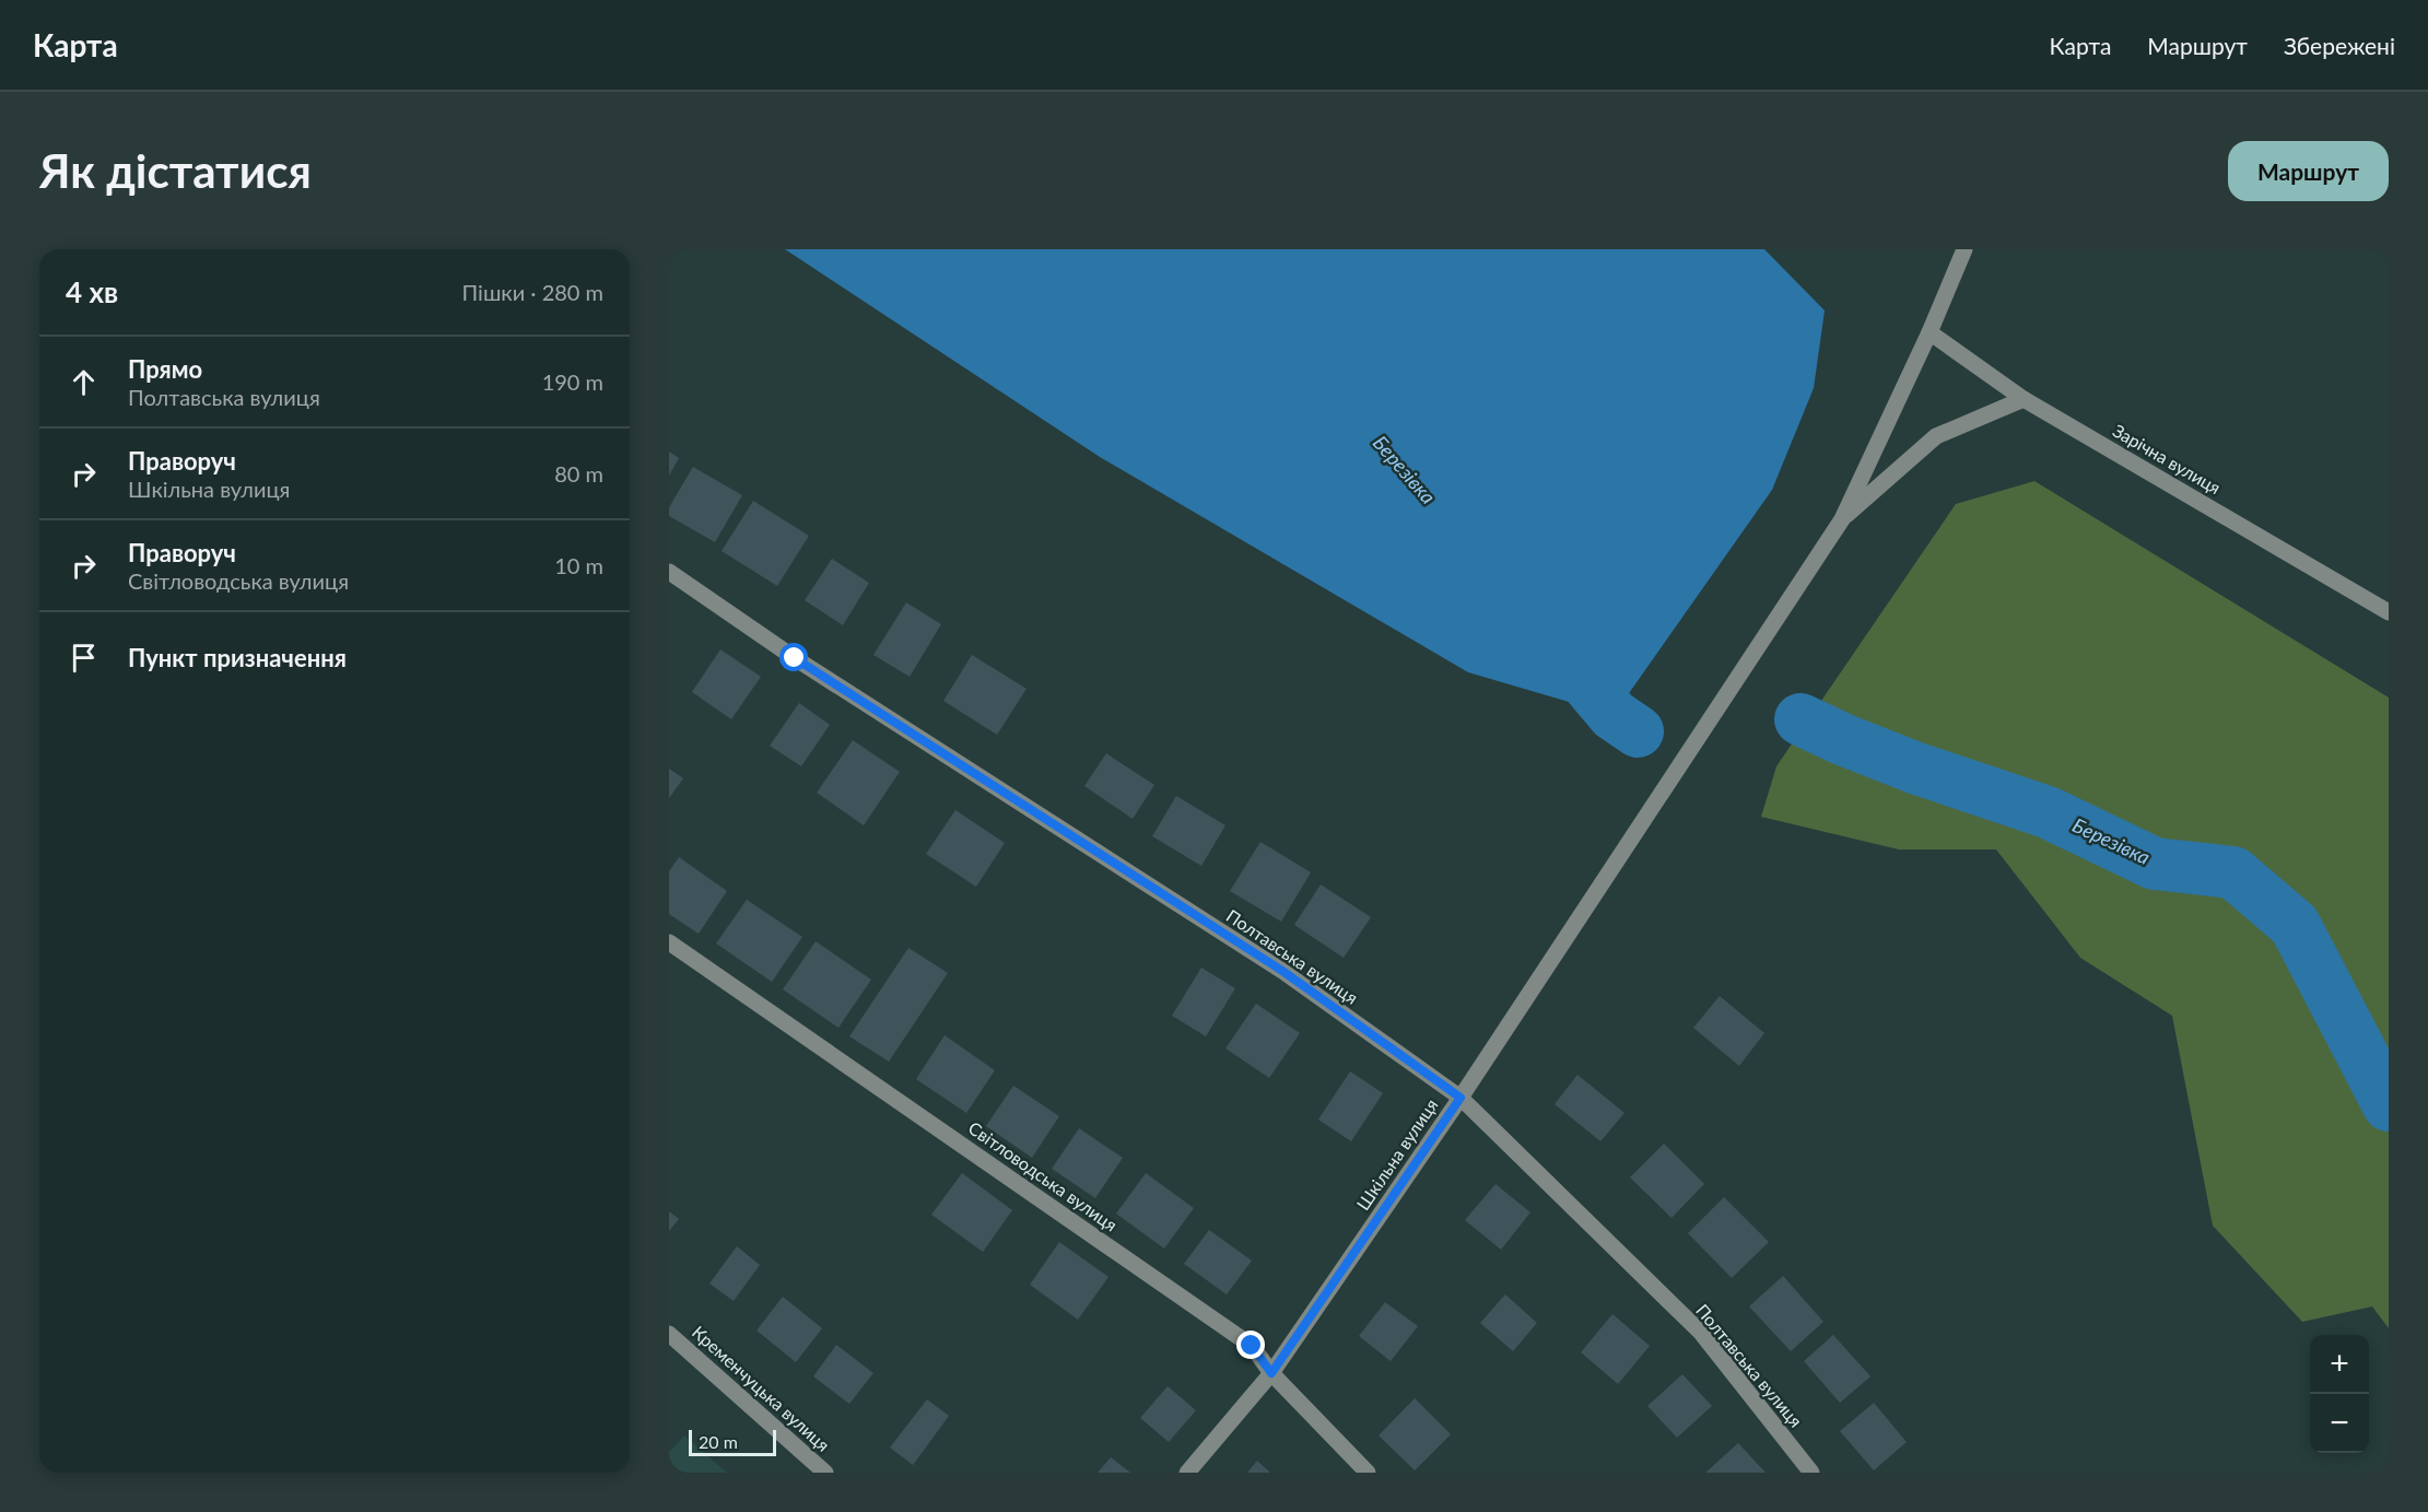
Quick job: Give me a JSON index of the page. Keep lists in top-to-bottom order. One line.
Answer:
{"streets":{"street":["Зарічна вулиця","Полтавська вулиця","Шкільна вулиця","Світловодська вулиця","Кременчуцька вулиця"]},"crossings":[["Полтавська вулиця","Шкільна вулиця"],["Шкільна вулиця","Світловодська вулиця"]],"water":["Березівка"],"scale_bar":"20 m","page":{"header":"Карта","nav":["Карта","Маршрут","Збережені"],"buttons":"Маршрут","title":"Як дістатися","heading":["4 хв","Пішки · 280 m"],"list":[["Прямо","Полтавська вулиця","190 m"],["Праворуч","Шкільна вулиця","80 m"],["Праворуч","Світловодська вулиця","10 m"],"Пункт призначення"],"map_buttons":["+","−"],"scale":"20 m"}}
